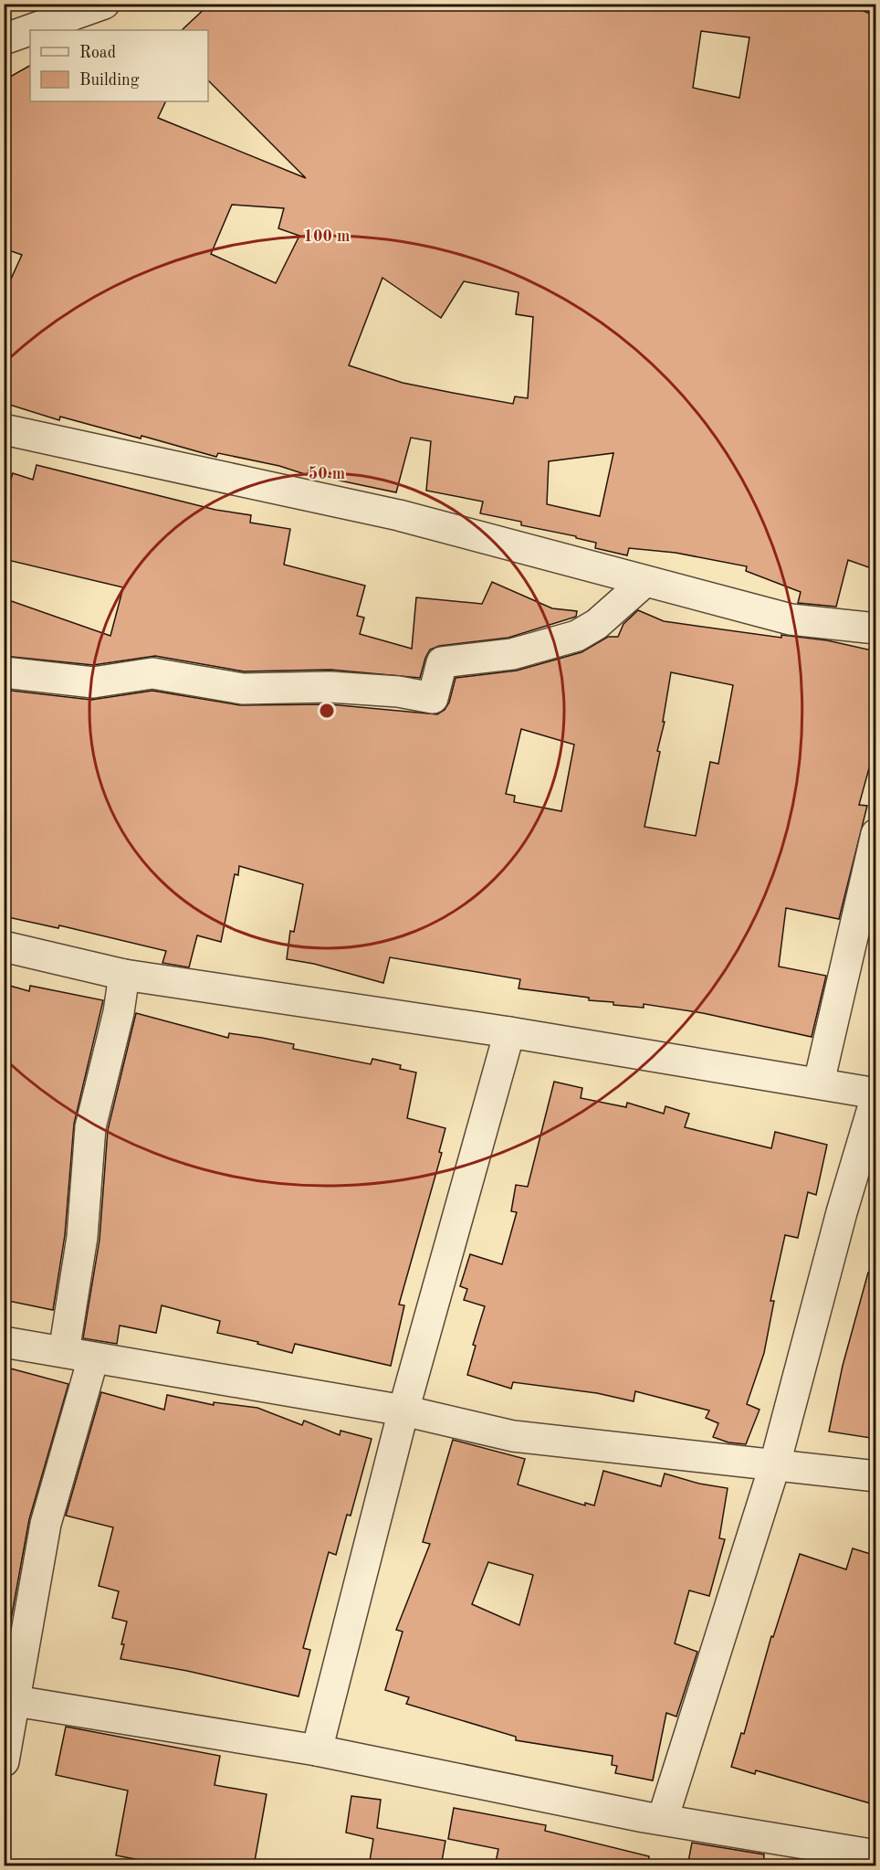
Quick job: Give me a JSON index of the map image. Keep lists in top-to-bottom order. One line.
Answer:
{"legend":["Road","Building"],"rings":["100 m","50 m"]}
